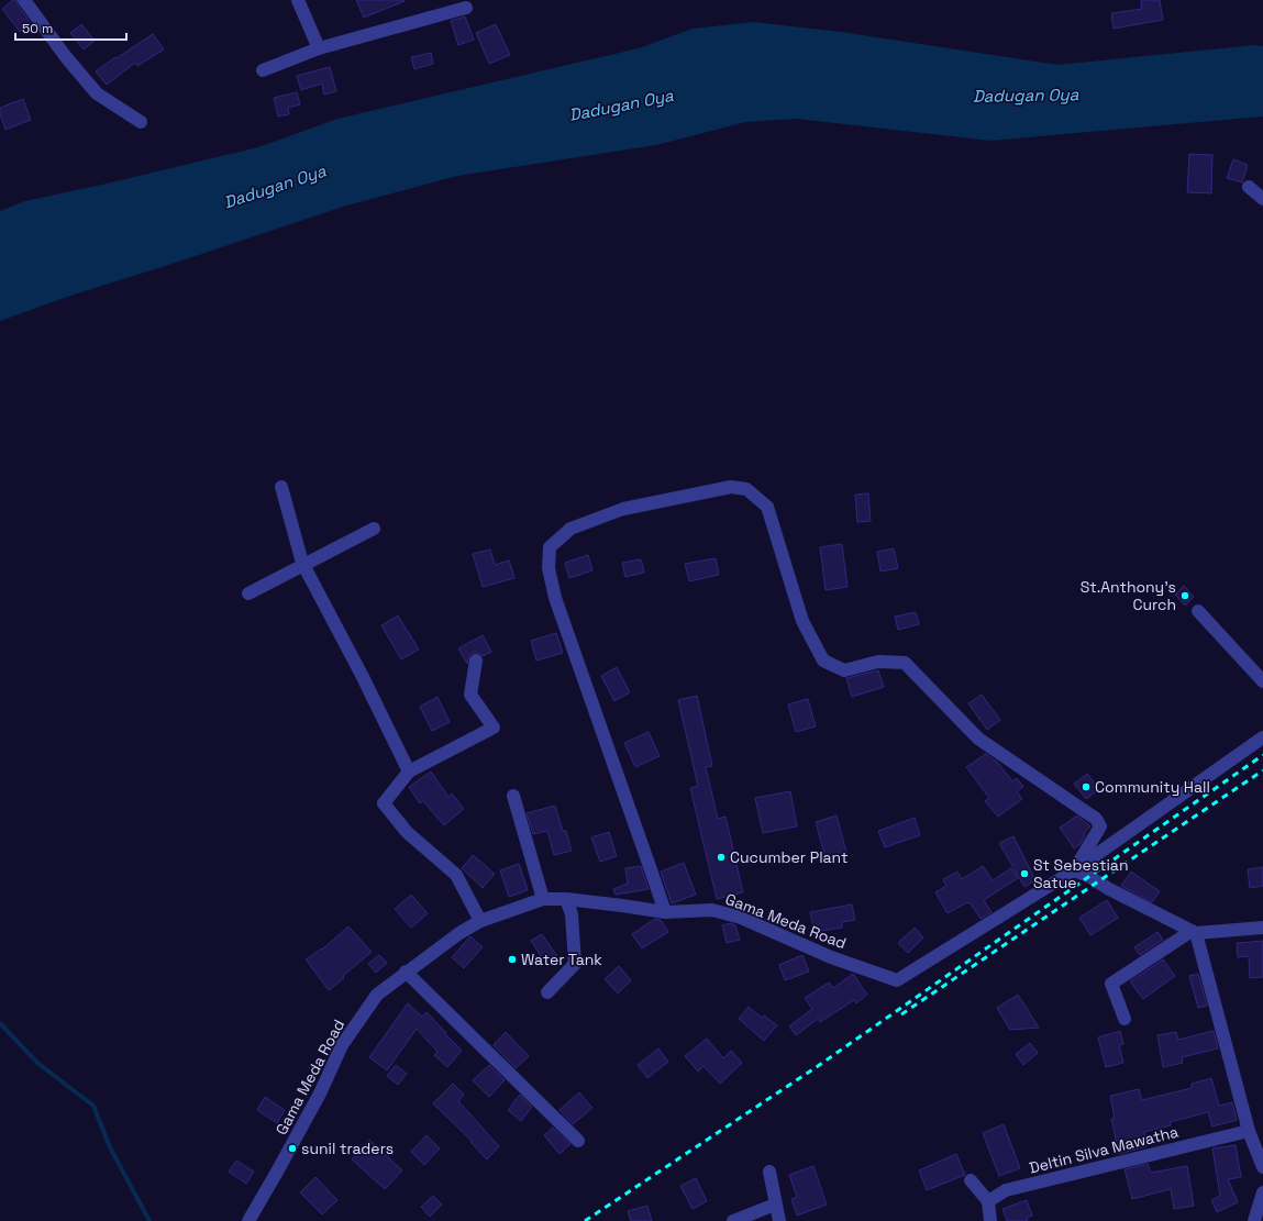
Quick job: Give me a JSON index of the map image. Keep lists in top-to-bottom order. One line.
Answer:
{"streets":{"street":["Gama Meda Road","Deltin Silva Mawatha"]},"water":["Dadugan Oya"],"places":["St.Anthony's Curch","Community Hall","Cucumber Plant","St Sebestian Satue","Water Tank","sunil traders"],"scale_bar":"50 m"}
